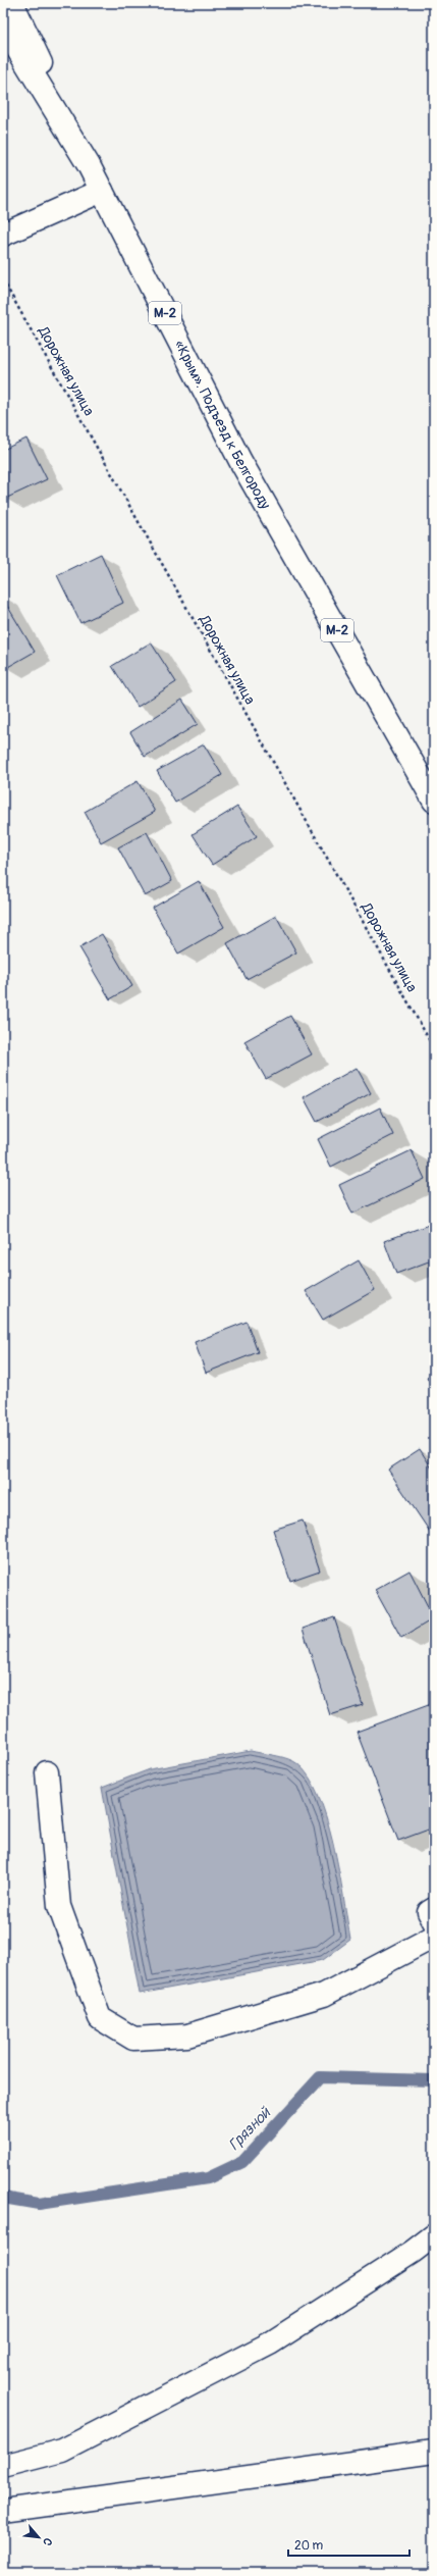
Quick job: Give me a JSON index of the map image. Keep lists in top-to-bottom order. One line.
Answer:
{"streets":{"main road":["М-2","«Крым». Подъезд к Белгороду"],"path":["Дорожная улица"]},"water":["Грязной"],"scale_bar":"20 m","north":"bottom right"}
